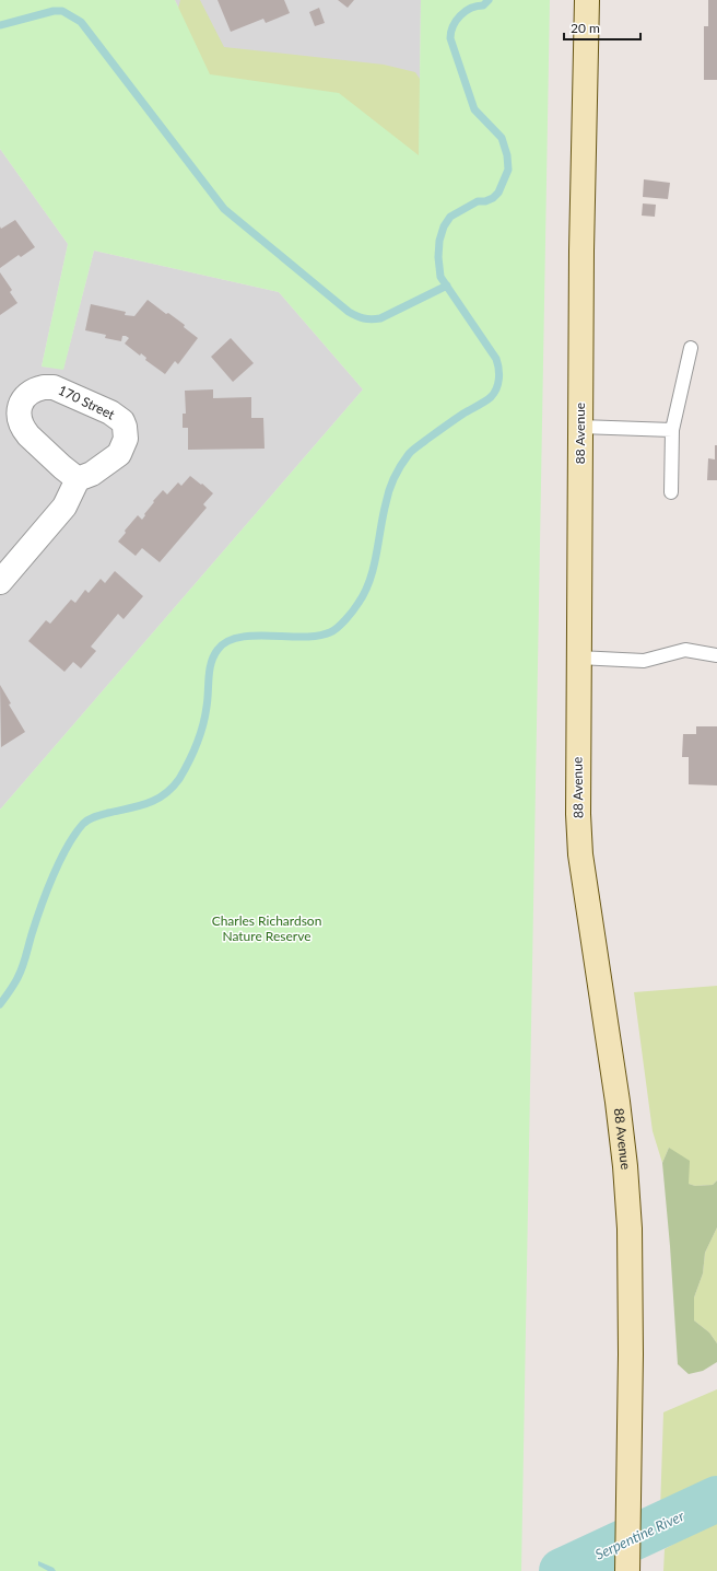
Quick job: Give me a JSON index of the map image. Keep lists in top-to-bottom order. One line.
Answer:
{"streets":{"main road":["88 Avenue"]},"water":["Serpentine River"],"parks":["Charles Richardson Nature Reserve"],"scale_bar":"20 m"}
